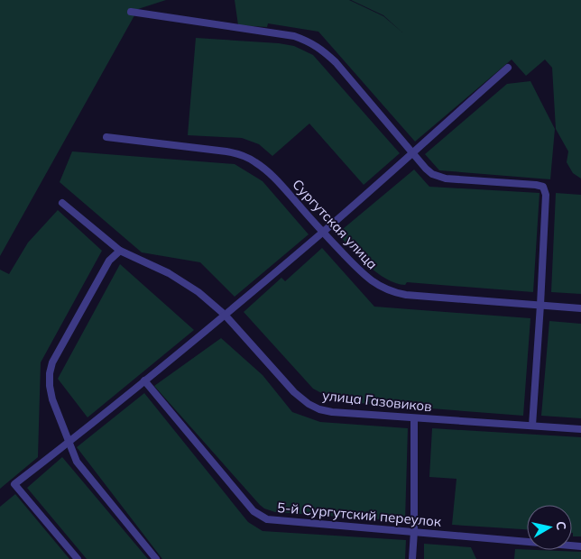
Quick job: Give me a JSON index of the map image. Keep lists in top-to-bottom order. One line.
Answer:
{"streets":{"street":["Сургутская улица","улица Газовиков","5-й Сургутский переулок"]},"north":"right"}
